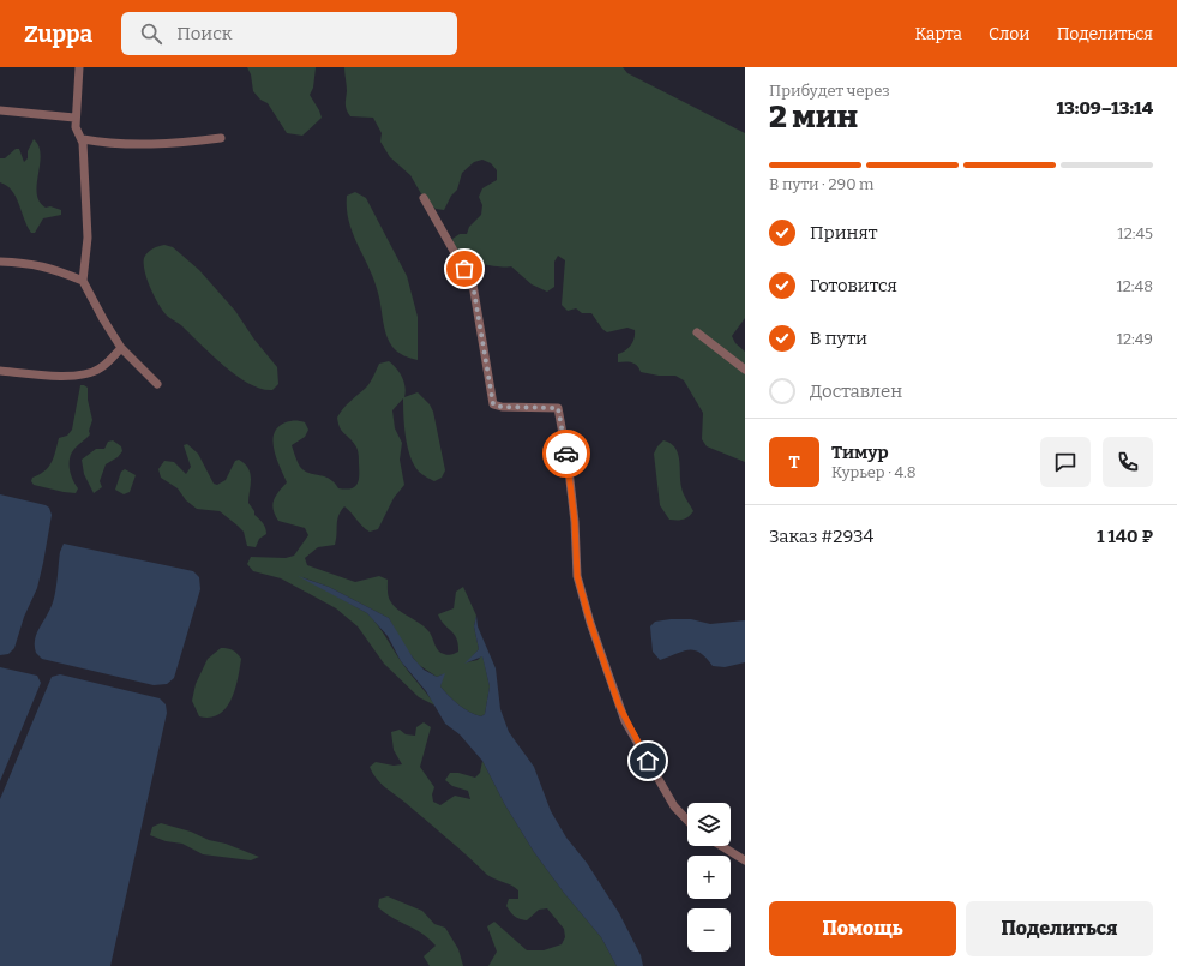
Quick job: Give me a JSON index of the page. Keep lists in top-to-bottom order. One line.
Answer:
{"page":{"header":"Zuppa","search":"Поиск","nav":["Карта","Слои","Поделиться"],"heading":["2 мин","Прибудет через","13:09–13:14"],"panel":["Тимур","Курьер · 4.8","Заказ #2934","1 140 ₽"],"bar":"В пути · 290 m","list":[["Принят","12:45"],["Готовится","12:48"],["В пути","12:49"],"Доставлен"],"round":"Т","map_buttons":["+","−"],"buttons":["Помощь","Поделиться"]}}
